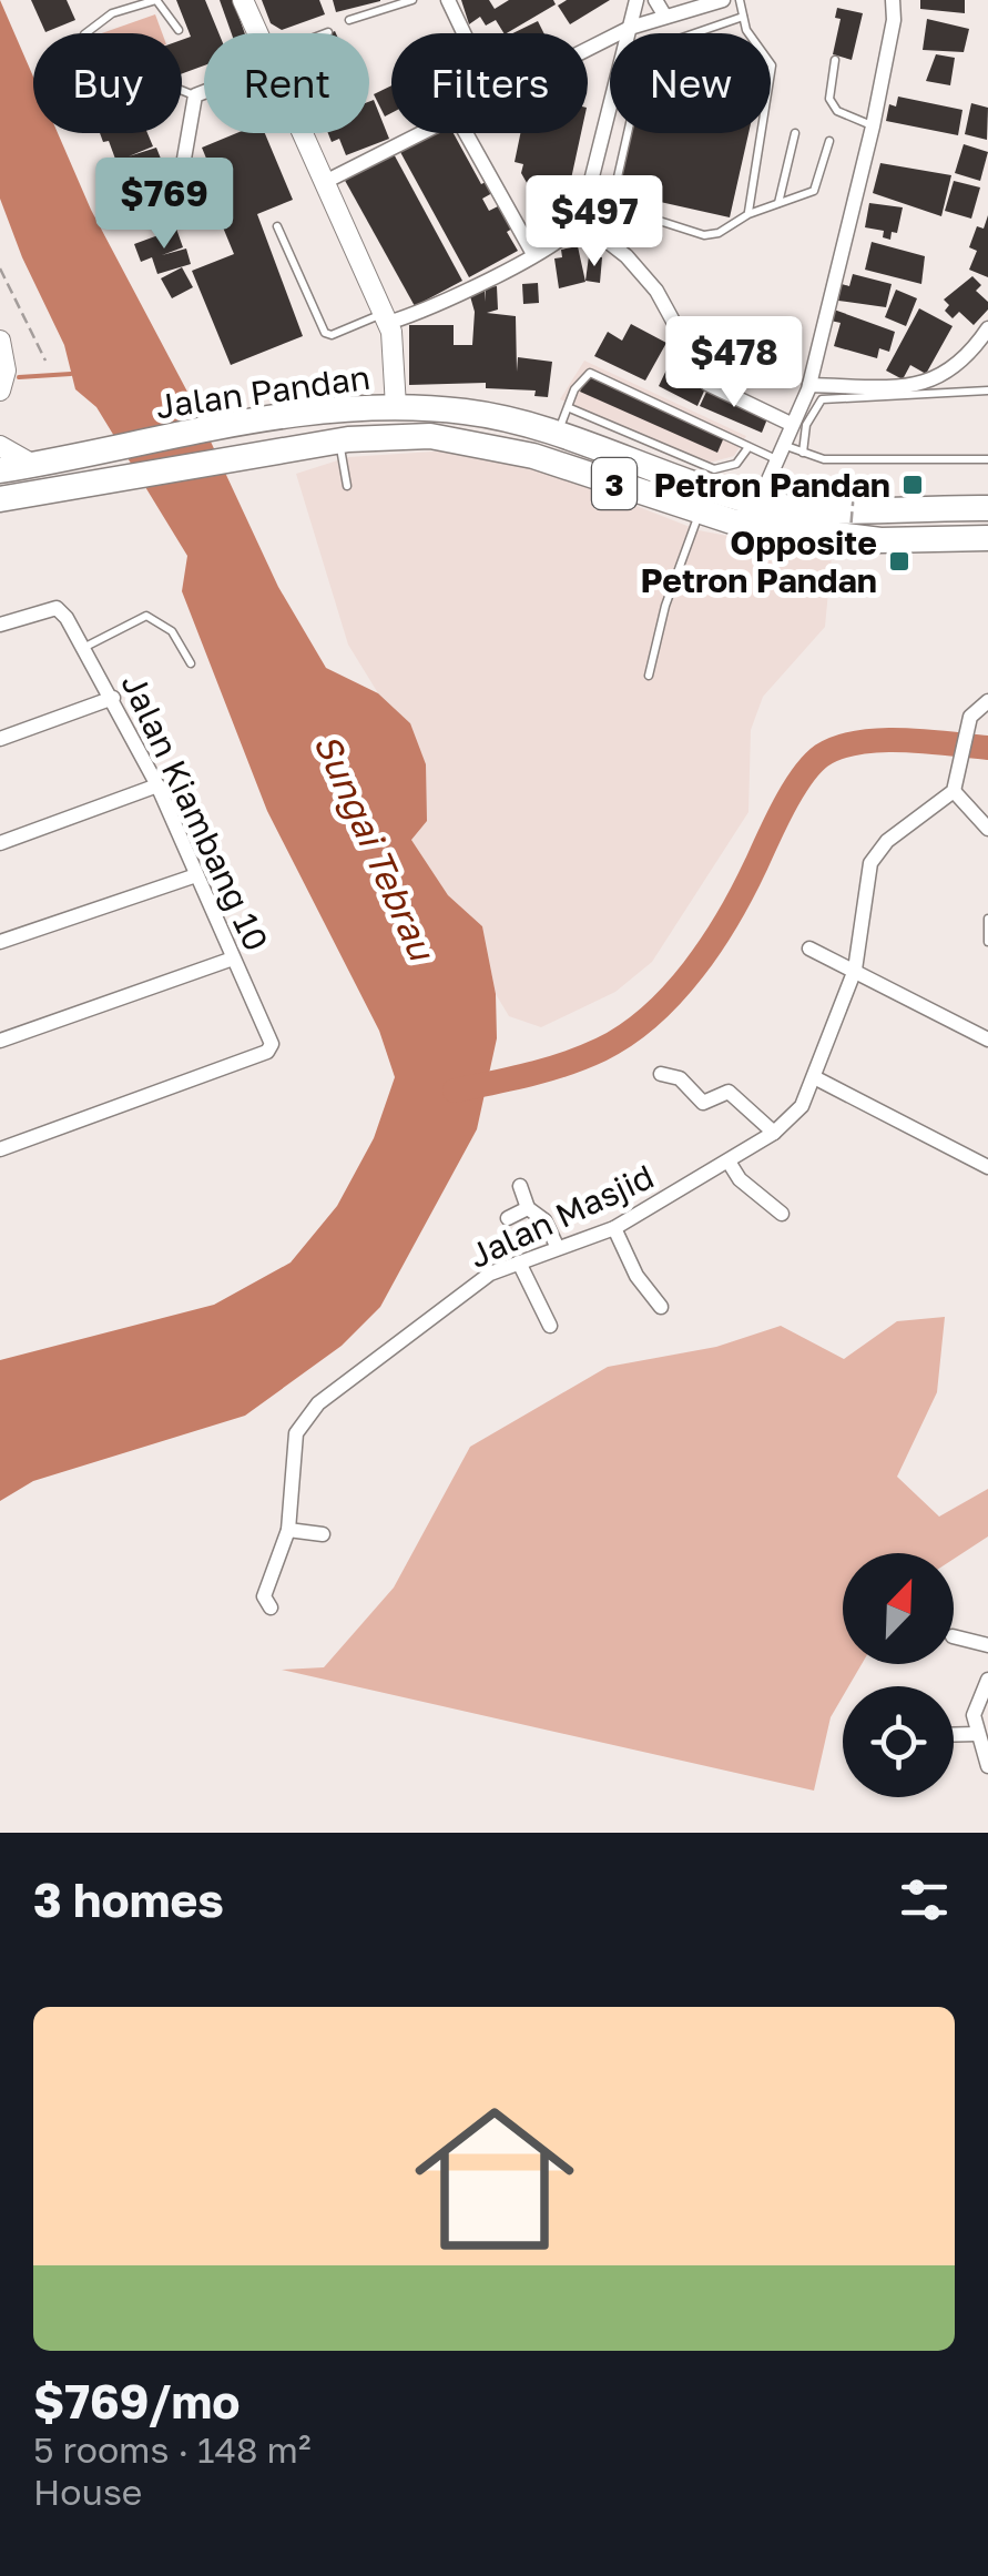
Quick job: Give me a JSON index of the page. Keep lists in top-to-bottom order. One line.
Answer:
{"streets":{"highway":["Jalan Pandan","3"],"street":["Jalan Kiambang 10","Jalan Masjid"]},"water":["Sungai Tebrau"],"places":{"transit":["Petron Pandan","Opposite Petron Pandan"]},"north":"top right","page":{"chip":["Buy","Rent","Filters","New"],"price":["$769","$497","$478"],"heading":"3 homes","list":[{"name":"$769/mo","note":"5 rooms · 148 m² · House"}]}}
